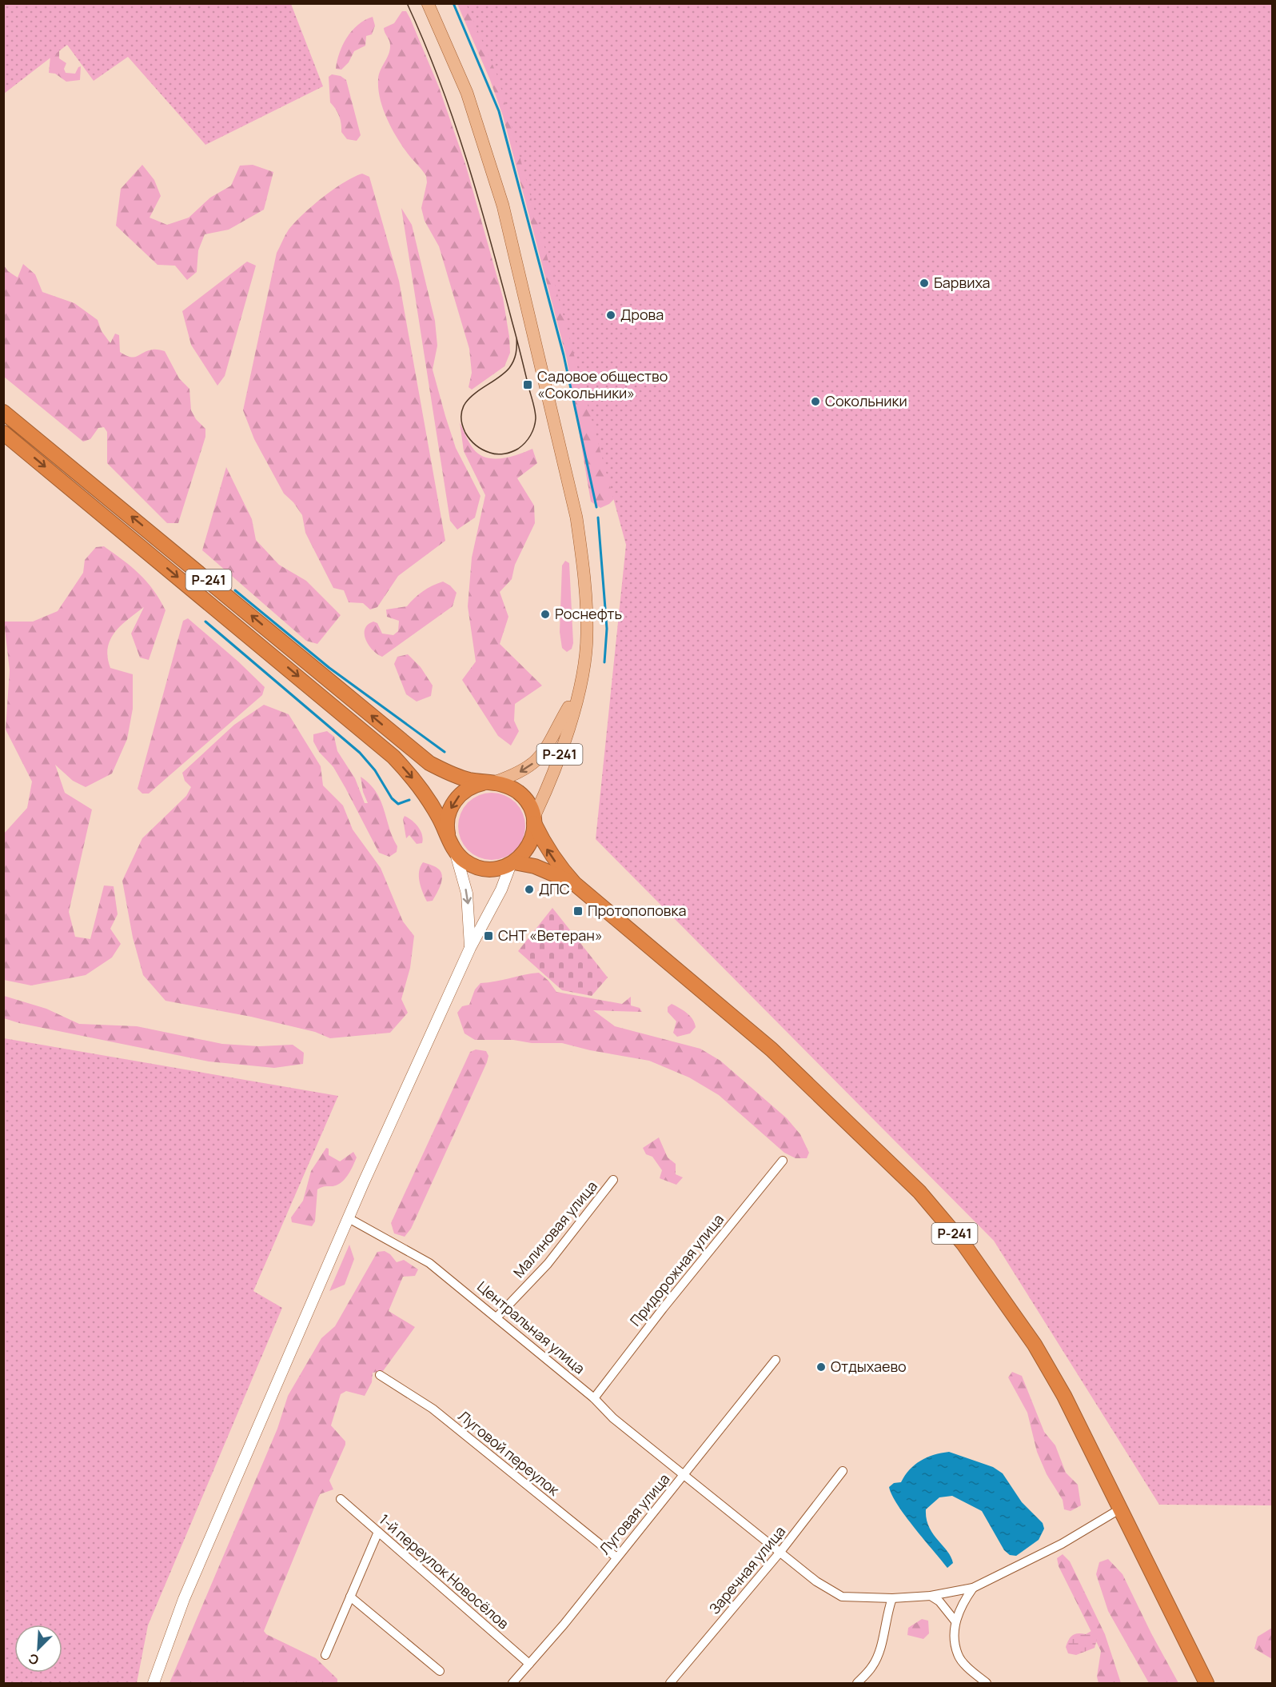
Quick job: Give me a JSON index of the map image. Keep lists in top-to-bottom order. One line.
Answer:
{"streets":{"highway":["Р-241"],"street":["Малиновая улица","Придорожная улица","Центральная улица","Луговой переулок","Луговая улица","Заречная улица","1-й переулок Новосёлов"]},"crossings":[["Р-241","Центральная улица"],["Малиновая улица","Центральная улица"],["Придорожная улица","Центральная улица"],["Центральная улица","Луговая улица"],["Центральная улица","Заречная улица"],["Луговой переулок","Луговая улица"],["Луговая улица","1-й переулок Новосёлов"]],"places":{"other":["Барвиха","Дрова","Сокольники","Роснефть","ДПС","Отдыхаево"],"transit":["Садовое общество «Сокольники»","Протопоповка","СНТ «Ветеран»"]},"north":"bottom left"}
